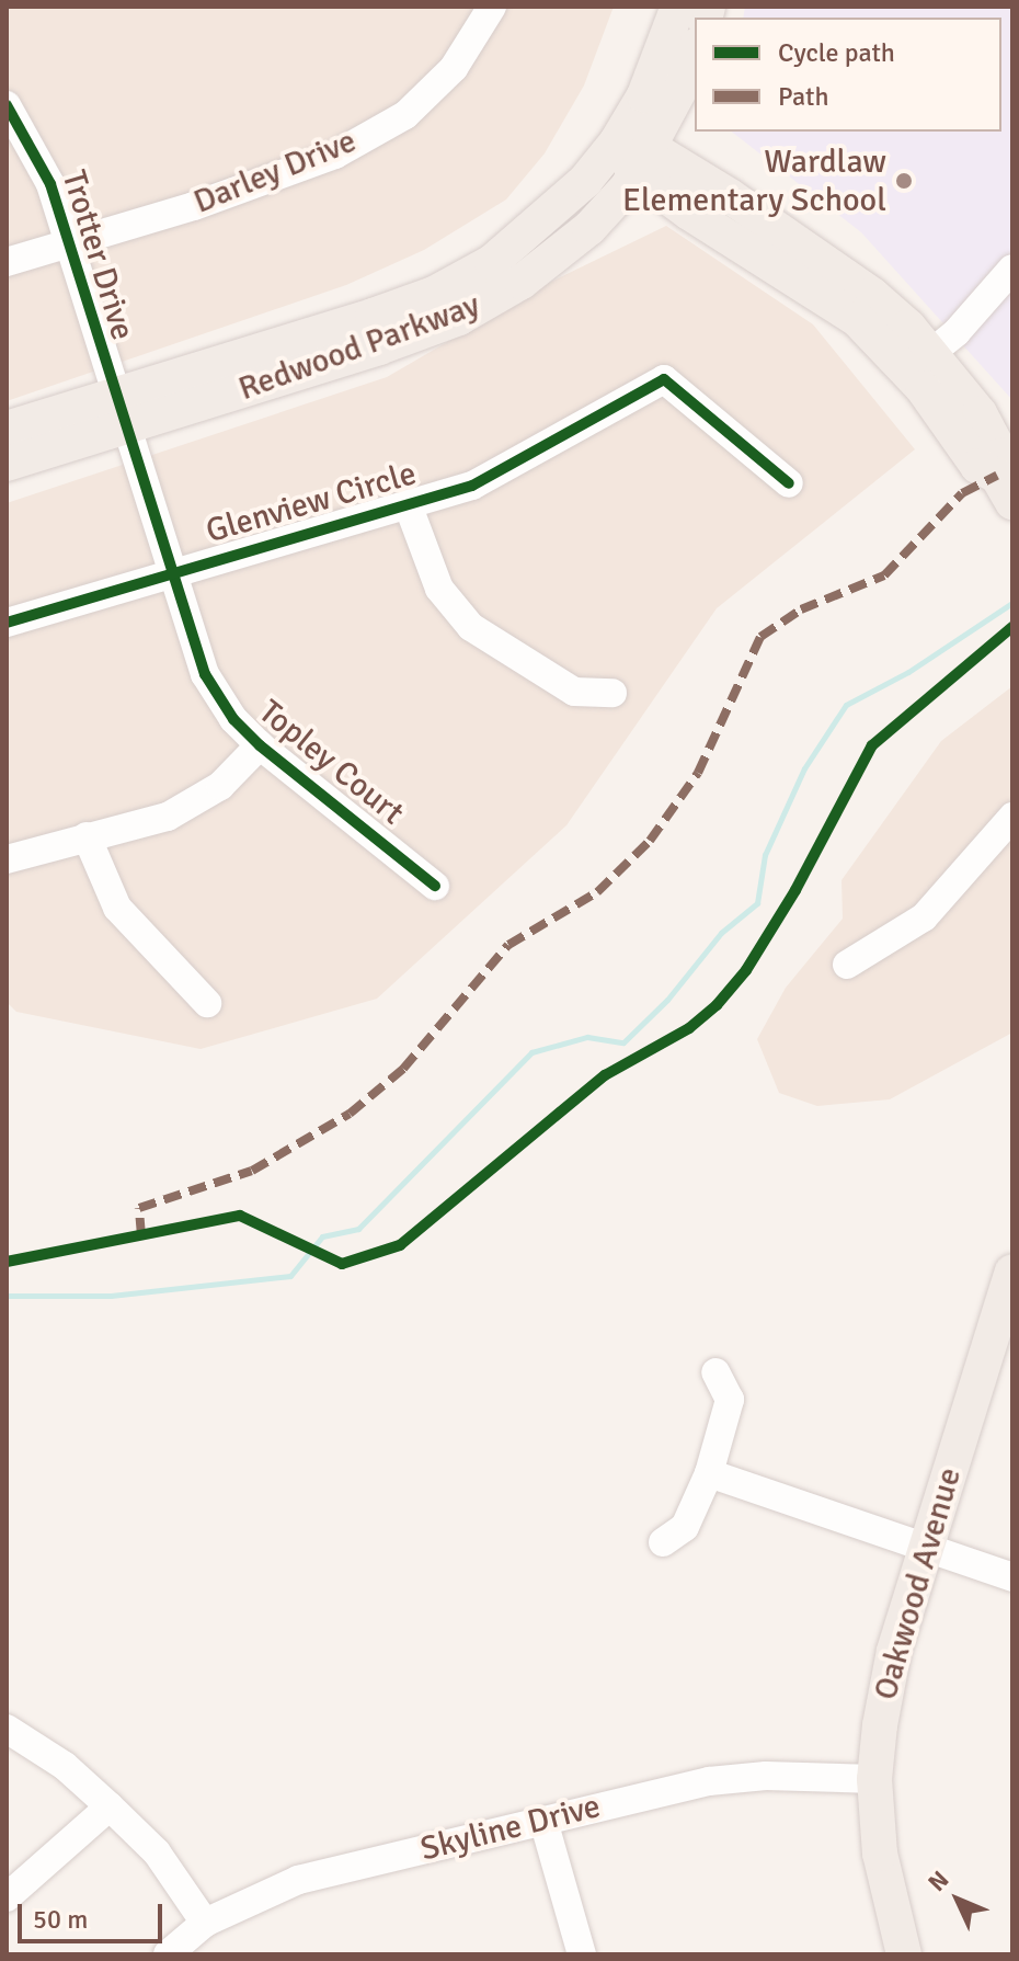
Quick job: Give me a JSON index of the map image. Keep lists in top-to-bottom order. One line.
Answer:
{"streets":{"main road":["Redwood Parkway","Oakwood Avenue"],"street":["Darley Drive","Trotter Drive","Glenview Circle","Topley Court","Skyline Drive"]},"crossings":[["Darley Drive","Trotter Drive"],["Trotter Drive","Redwood Parkway"],["Trotter Drive","Glenview Circle"],["Trotter Drive","Topley Court"],["Glenview Circle","Topley Court"],["Oakwood Avenue","Skyline Drive"]],"places":["Wardlaw Elementary School"],"legend":["Cycle path","Path"],"scale_bar":"50 m","north":"top left"}
